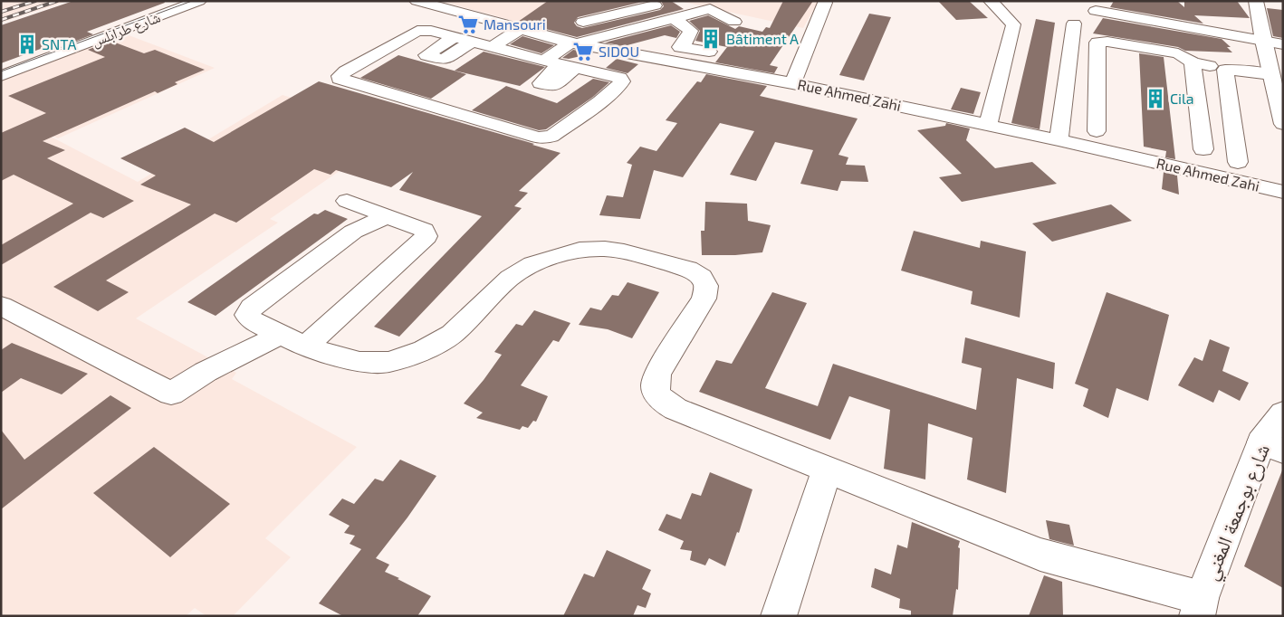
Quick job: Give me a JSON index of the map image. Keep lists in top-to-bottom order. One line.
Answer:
{"streets":{"street":["شارع طرابلس","Rue Ahmed Zahi","شارع بوجمعة المغني"]},"places":{"supermarket":["Mansouri","SIDOU"],"building":["Bâtiment A","SNTA","Cila"]}}
